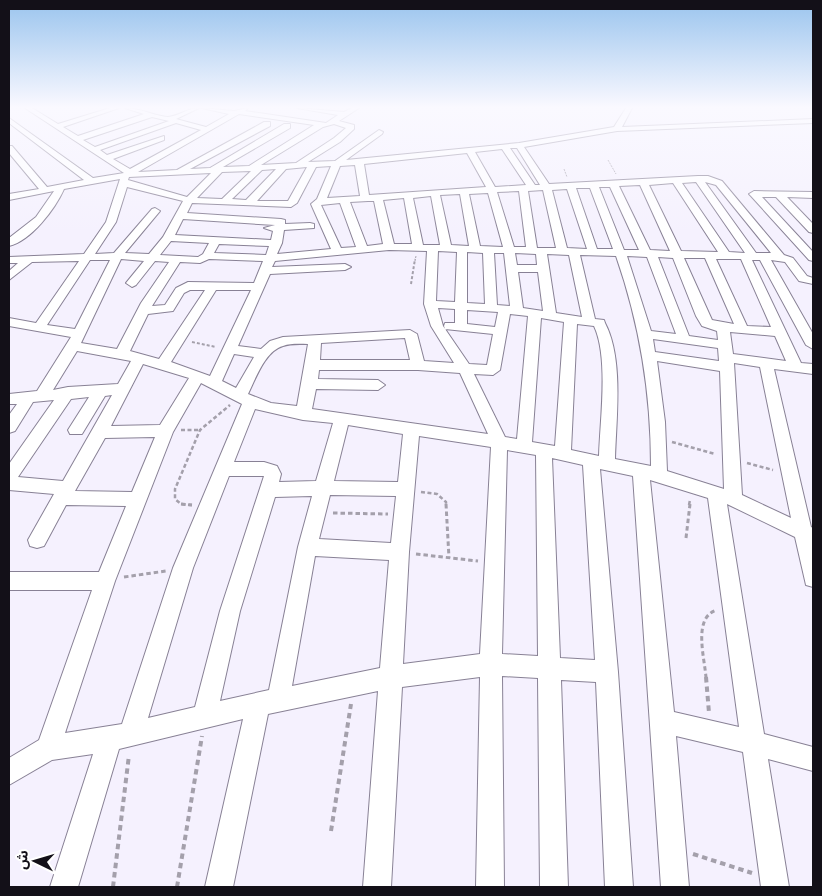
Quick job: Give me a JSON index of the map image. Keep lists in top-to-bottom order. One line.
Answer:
{"north":"left"}
